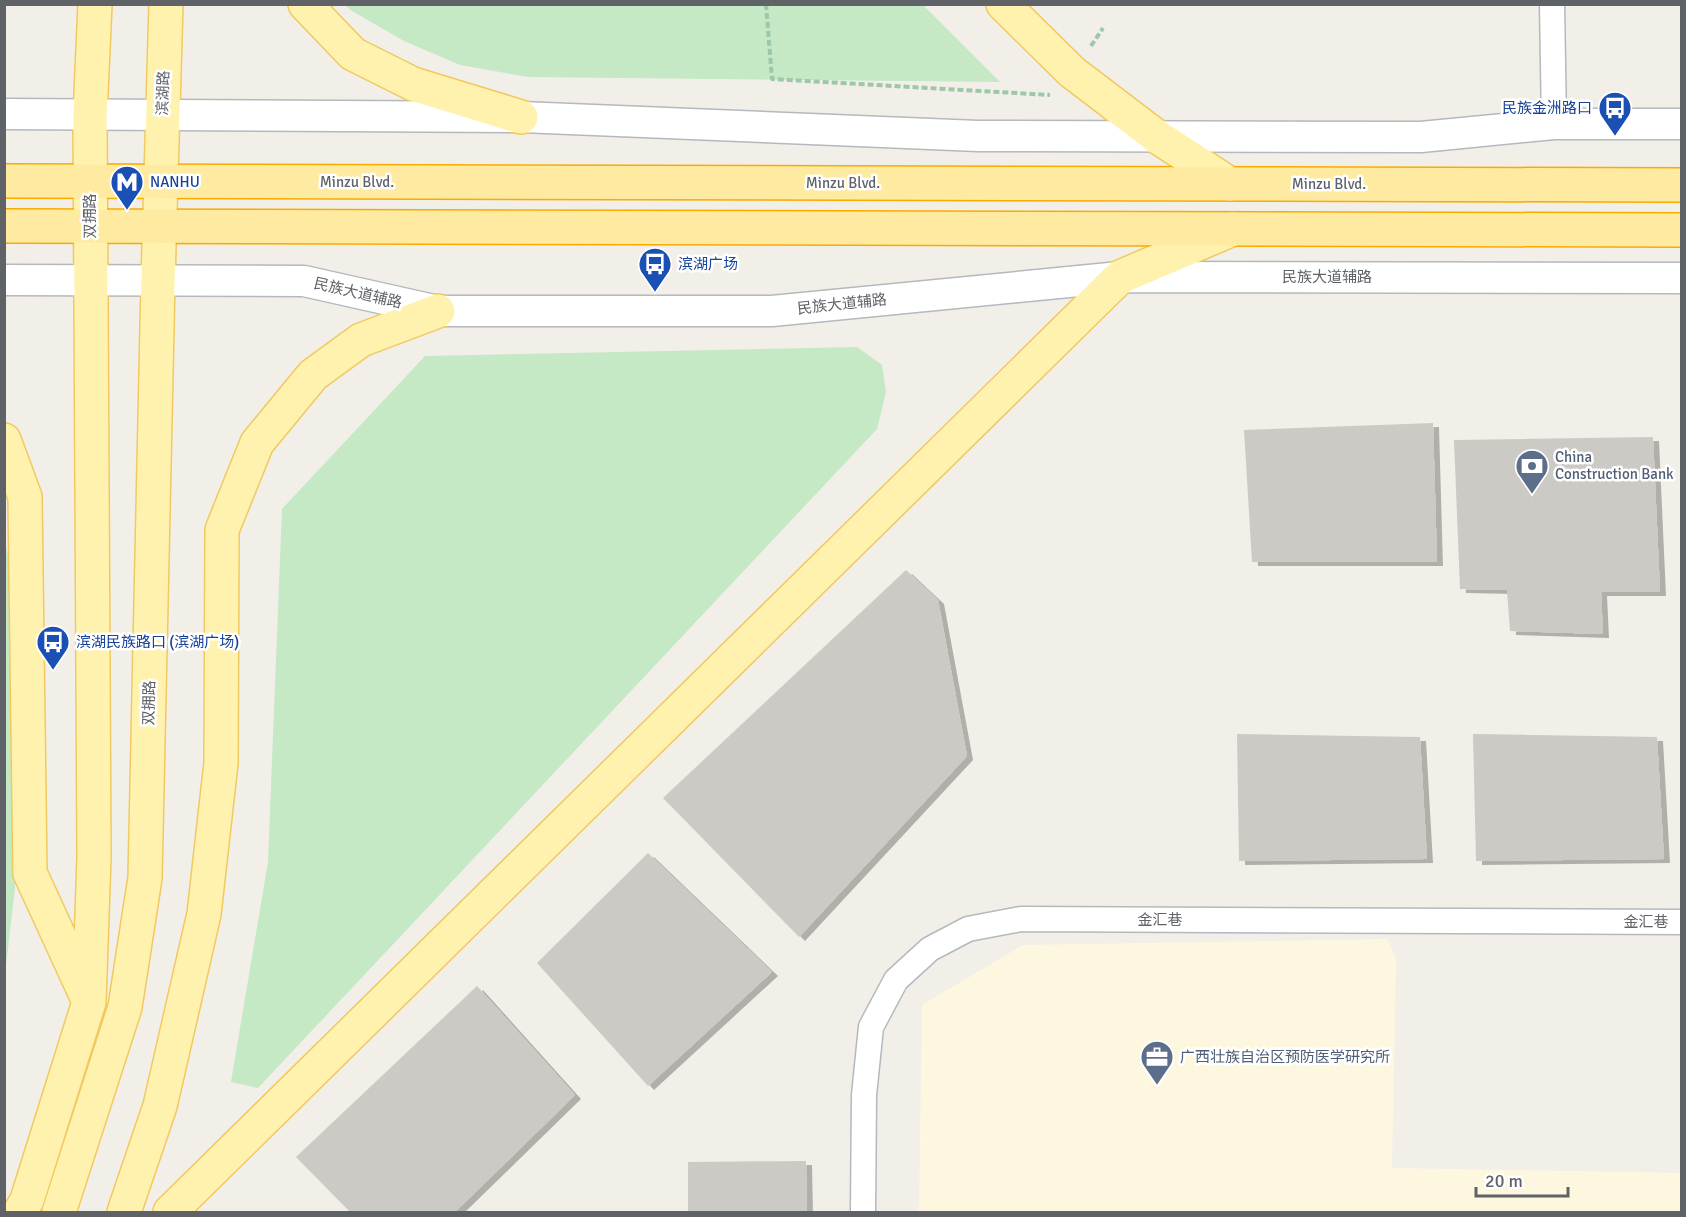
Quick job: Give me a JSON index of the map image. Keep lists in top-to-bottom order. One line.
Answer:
{"streets":{"highway":["Minzu Blvd."],"main road":["滨湖路","双拥路"],"street":["民族大道辅路","金汇巷"]},"crossings":[["滨湖路","Minzu Blvd."],["滨湖路","双拥路"],["Minzu Blvd.","双拥路"],["双拥路","民族大道辅路"]],"places":{"bus stop":["民族金洲路口","滨湖广场","滨湖民族路口 (滨湖广场)"],"metro station":["NANHU"],"bank":["China Construction Bank"],"office":["广西壮族自治区预防医学研究所"]},"scale_bar":"20 m"}
